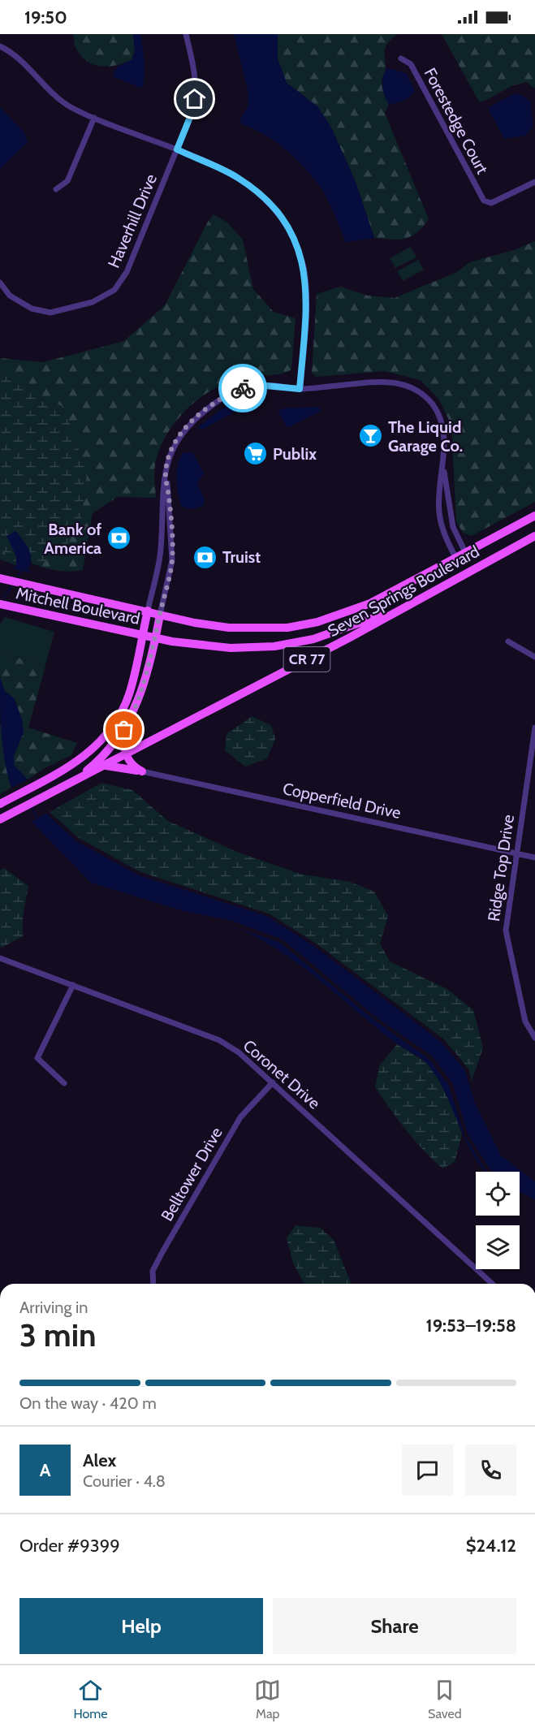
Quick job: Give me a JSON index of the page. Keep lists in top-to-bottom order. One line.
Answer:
{"streets":{"main road":["Seven Springs Boulevard","Mitchell Boulevard","CR 77"],"street":["Forestedge Court","Haverhill Drive","Copperfield Drive","Ridge Top Drive","Coronet Drive","Belltower Drive"]},"crossings":[["Seven Springs Boulevard","Mitchell Boulevard"],["Copperfield Drive","Ridge Top Drive"],["Coronet Drive","Belltower Drive"]],"places":{"bar":["The Liquid Garage Co."],"supermarket":["Publix"],"bank":["Bank of America","Truist"]},"page":{"status":"19:50","heading":["3 min","Arriving in","19:53–19:58"],"panel":["Alex","Courier · 4.8","Order #9399","$24.12"],"bar":"On the way · 420 m","round":"A","buttons":["Help","Share"],"tabs":["Home","Map","Saved"]}}
